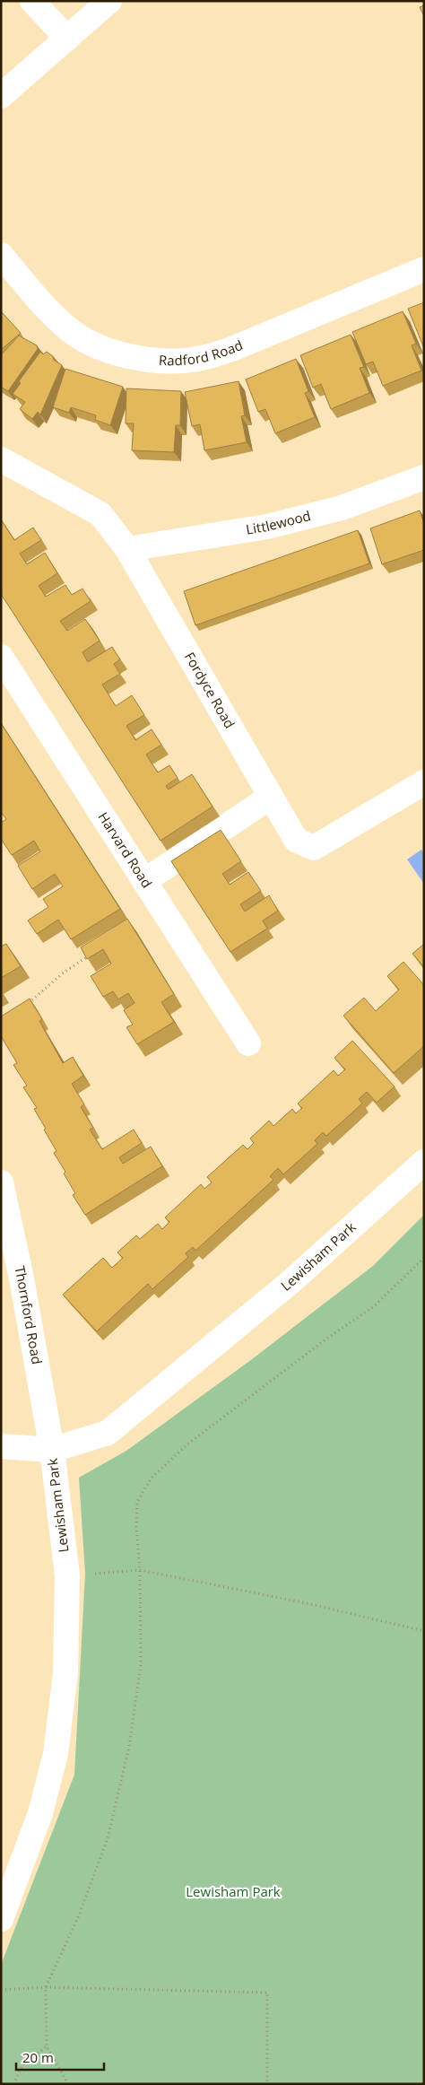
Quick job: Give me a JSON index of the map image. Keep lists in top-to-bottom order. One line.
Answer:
{"streets":{"street":["Radford Road","Littlewood","Fordyce Road","Harvard Road","Lewisham Park","Thornford Road"]},"crossings":[["Littlewood","Fordyce Road"],["Lewisham Park","Thornford Road"]],"parks":["Lewisham Park"],"scale_bar":"20 m"}
